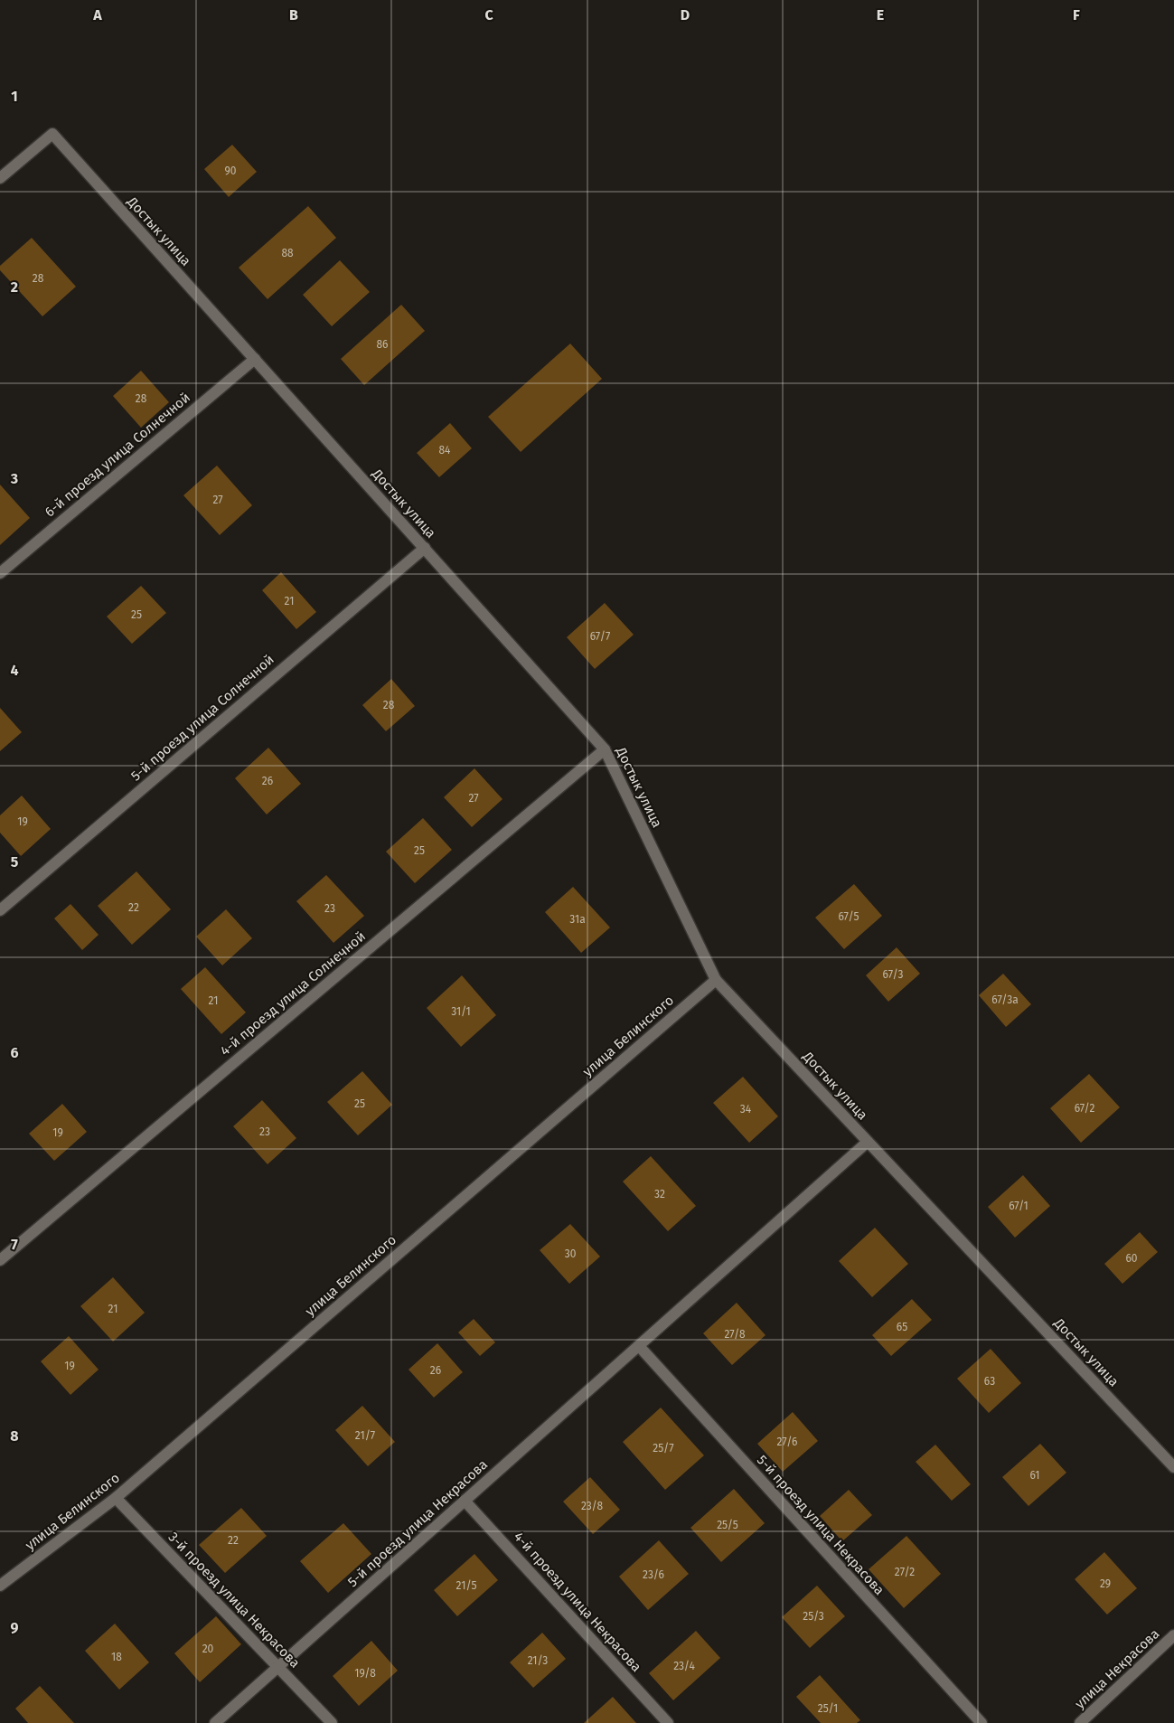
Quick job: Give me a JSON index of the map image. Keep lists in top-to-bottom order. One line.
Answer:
{"streets":{"street":["Достык улица","6-й проезд улица Солнечной","5-й проезд улица Солнечной","4-й проезд улица Солнечной","улица Белинского","5-й проезд улица Некрасова","3-й проезд улица Некрасова","4-й проезд улица Некрасова","улица Некрасова"]},"crossings":[["Достык улица","6-й проезд улица Солнечной"],["Достык улица","5-й проезд улица Солнечной"],["Достык улица","4-й проезд улица Солнечной"],["Достык улица","улица Белинского"],["Достык улица","5-й проезд улица Некрасова"],["улица Белинского","3-й проезд улица Некрасова"],["5-й проезд улица Некрасова","3-й проезд улица Некрасова"],["5-й проезд улица Некрасова","4-й проезд улица Некрасова"]],"house_numbers":["90","88","28","86","28","84","27","21","25","67/7","28","26","27","19","25","22","23","67/5","31а","67/3","67/3а","21","31/1","25","67/2","34","23","19","32","67/1","30","60","21","65","27/8","19","26","63","21/7","27/6","25/7","61","23/8","25/5","22","27/2","23/6","29","21/5","25/3","20","18","21/3","23/4","19/8","25/1"],"grid":{"columns":["A","B","C","D","E","F"],"rows":["1","2","3","4","5","6","7","8","9"]}}
